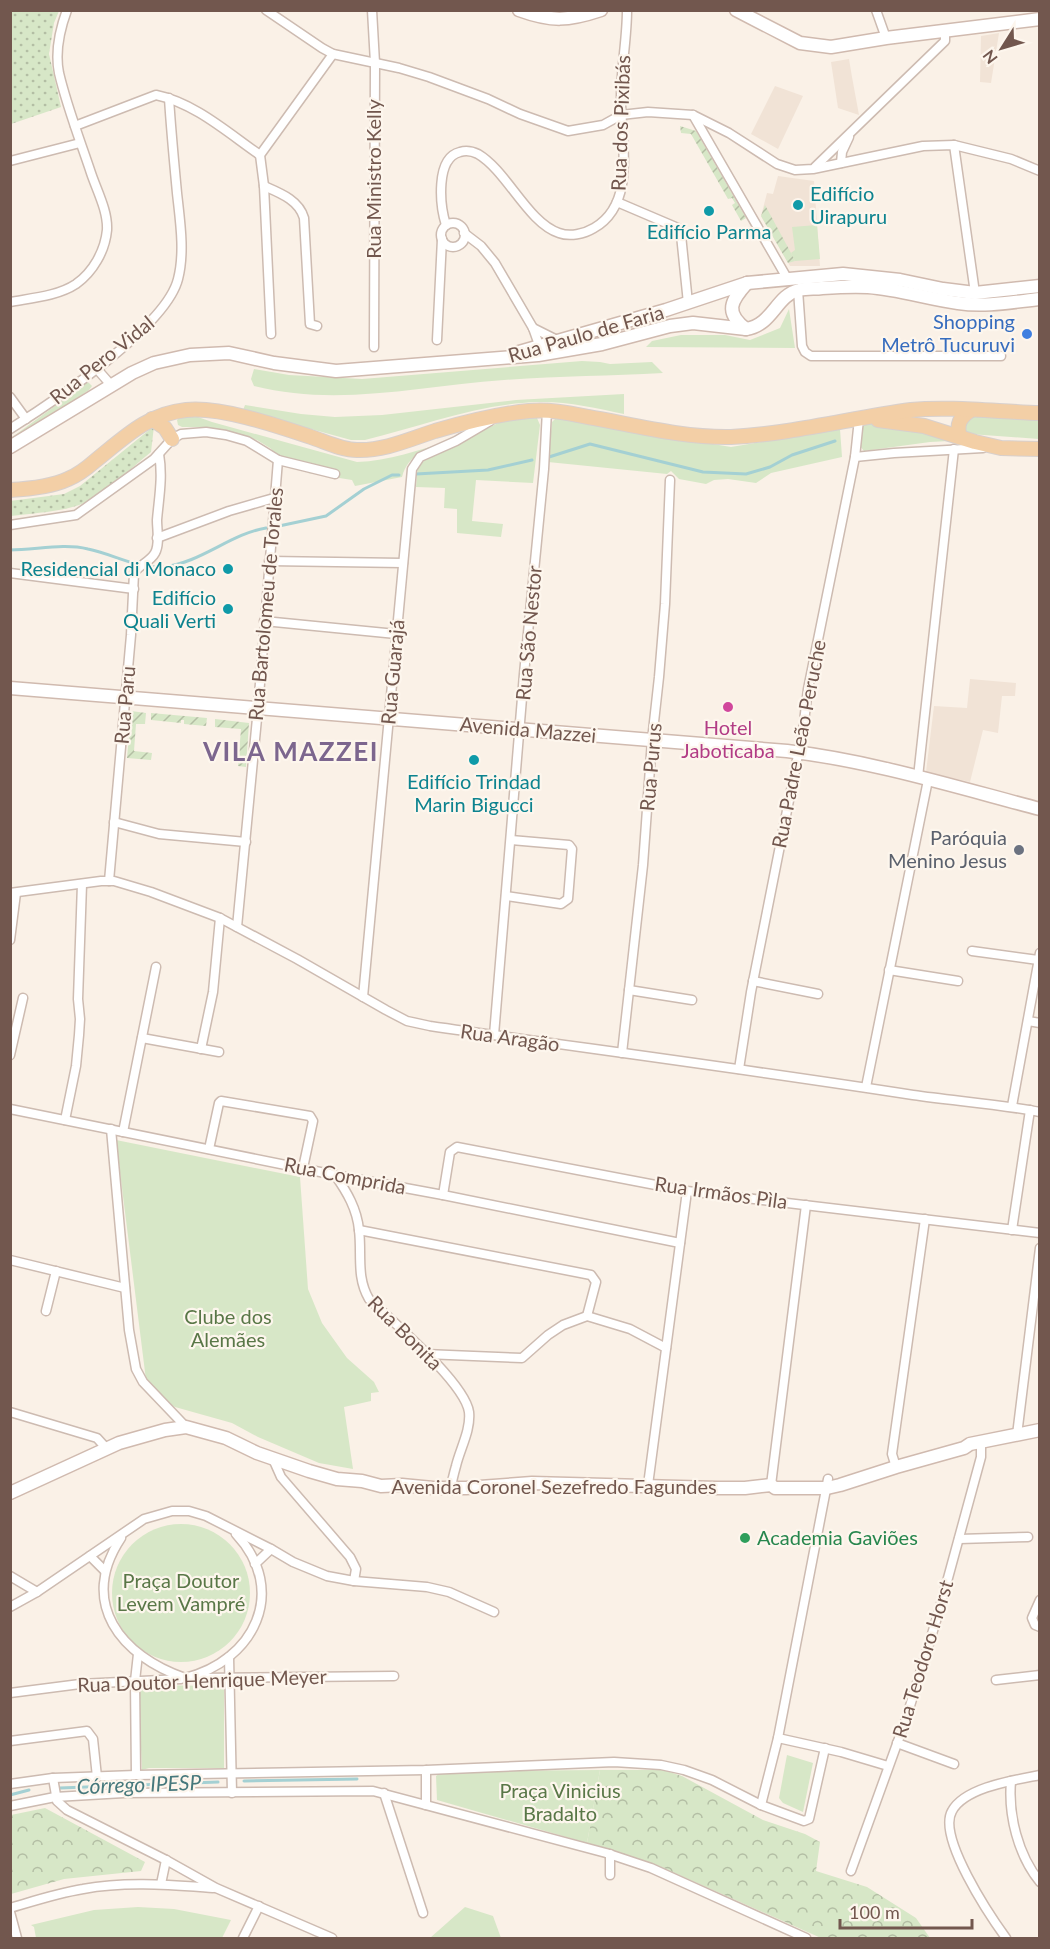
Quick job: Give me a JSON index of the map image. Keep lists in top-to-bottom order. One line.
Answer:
{"streets":{"street":["Rua dos Pixibás","Rua Ministro Kelly","Rua Paulo de Faria","Rua Pero Vidal","Rua Bartolomeu de Torales","Rua São Nestor","Rua Guarajá","Rua Paru","Avenida Mazzei","Rua Padre Leão Peruche","Rua Purus","Rua Aragão","Rua Comprida","Rua Irmãos Pìla","Rua Bonita","Avenida Coronel Sezefredo Fagundes","Rua Teodoro Horst","Rua Doutor Henrique Meyer"]},"crossings":[["Rua Bartolomeu de Torales","Avenida Mazzei"],["Rua Bartolomeu de Torales","Rua Aragão"],["Rua São Nestor","Avenida Mazzei"],["Rua São Nestor","Rua Aragão"],["Rua Guarajá","Avenida Mazzei"],["Rua Guarajá","Rua Aragão"],["Rua Paru","Avenida Mazzei"],["Rua Paru","Rua Aragão"],["Avenida Mazzei","Rua Padre Leão Peruche"],["Avenida Mazzei","Rua Purus"],["Rua Padre Leão Peruche","Rua Aragão"],["Rua Purus","Rua Aragão"],["Rua Comprida","Rua Irmãos Pìla"],["Rua Comprida","Rua Bonita"],["Rua Bonita","Avenida Coronel Sezefredo Fagundes"],["Avenida Coronel Sezefredo Fagundes","Rua Teodoro Horst"]],"districts":["VILA MAZZEI"],"water":["Córrego IPESP"],"parks":["Clube dos Alemães","Praça Doutor Levem Vampré","Praça Vinicius Bradalto"],"places":["Edifício Uirapuru","Edifício Parma","Shopping Metrô Tucuruvi","Residencial di Monaco","Edifício Quali Verti","Hotel Jaboticaba","Edifício Trindad Marin Bigucci","Paróquia Menino Jesus","Academia Gaviões"],"scale_bar":"100 m","north":"bottom left"}
